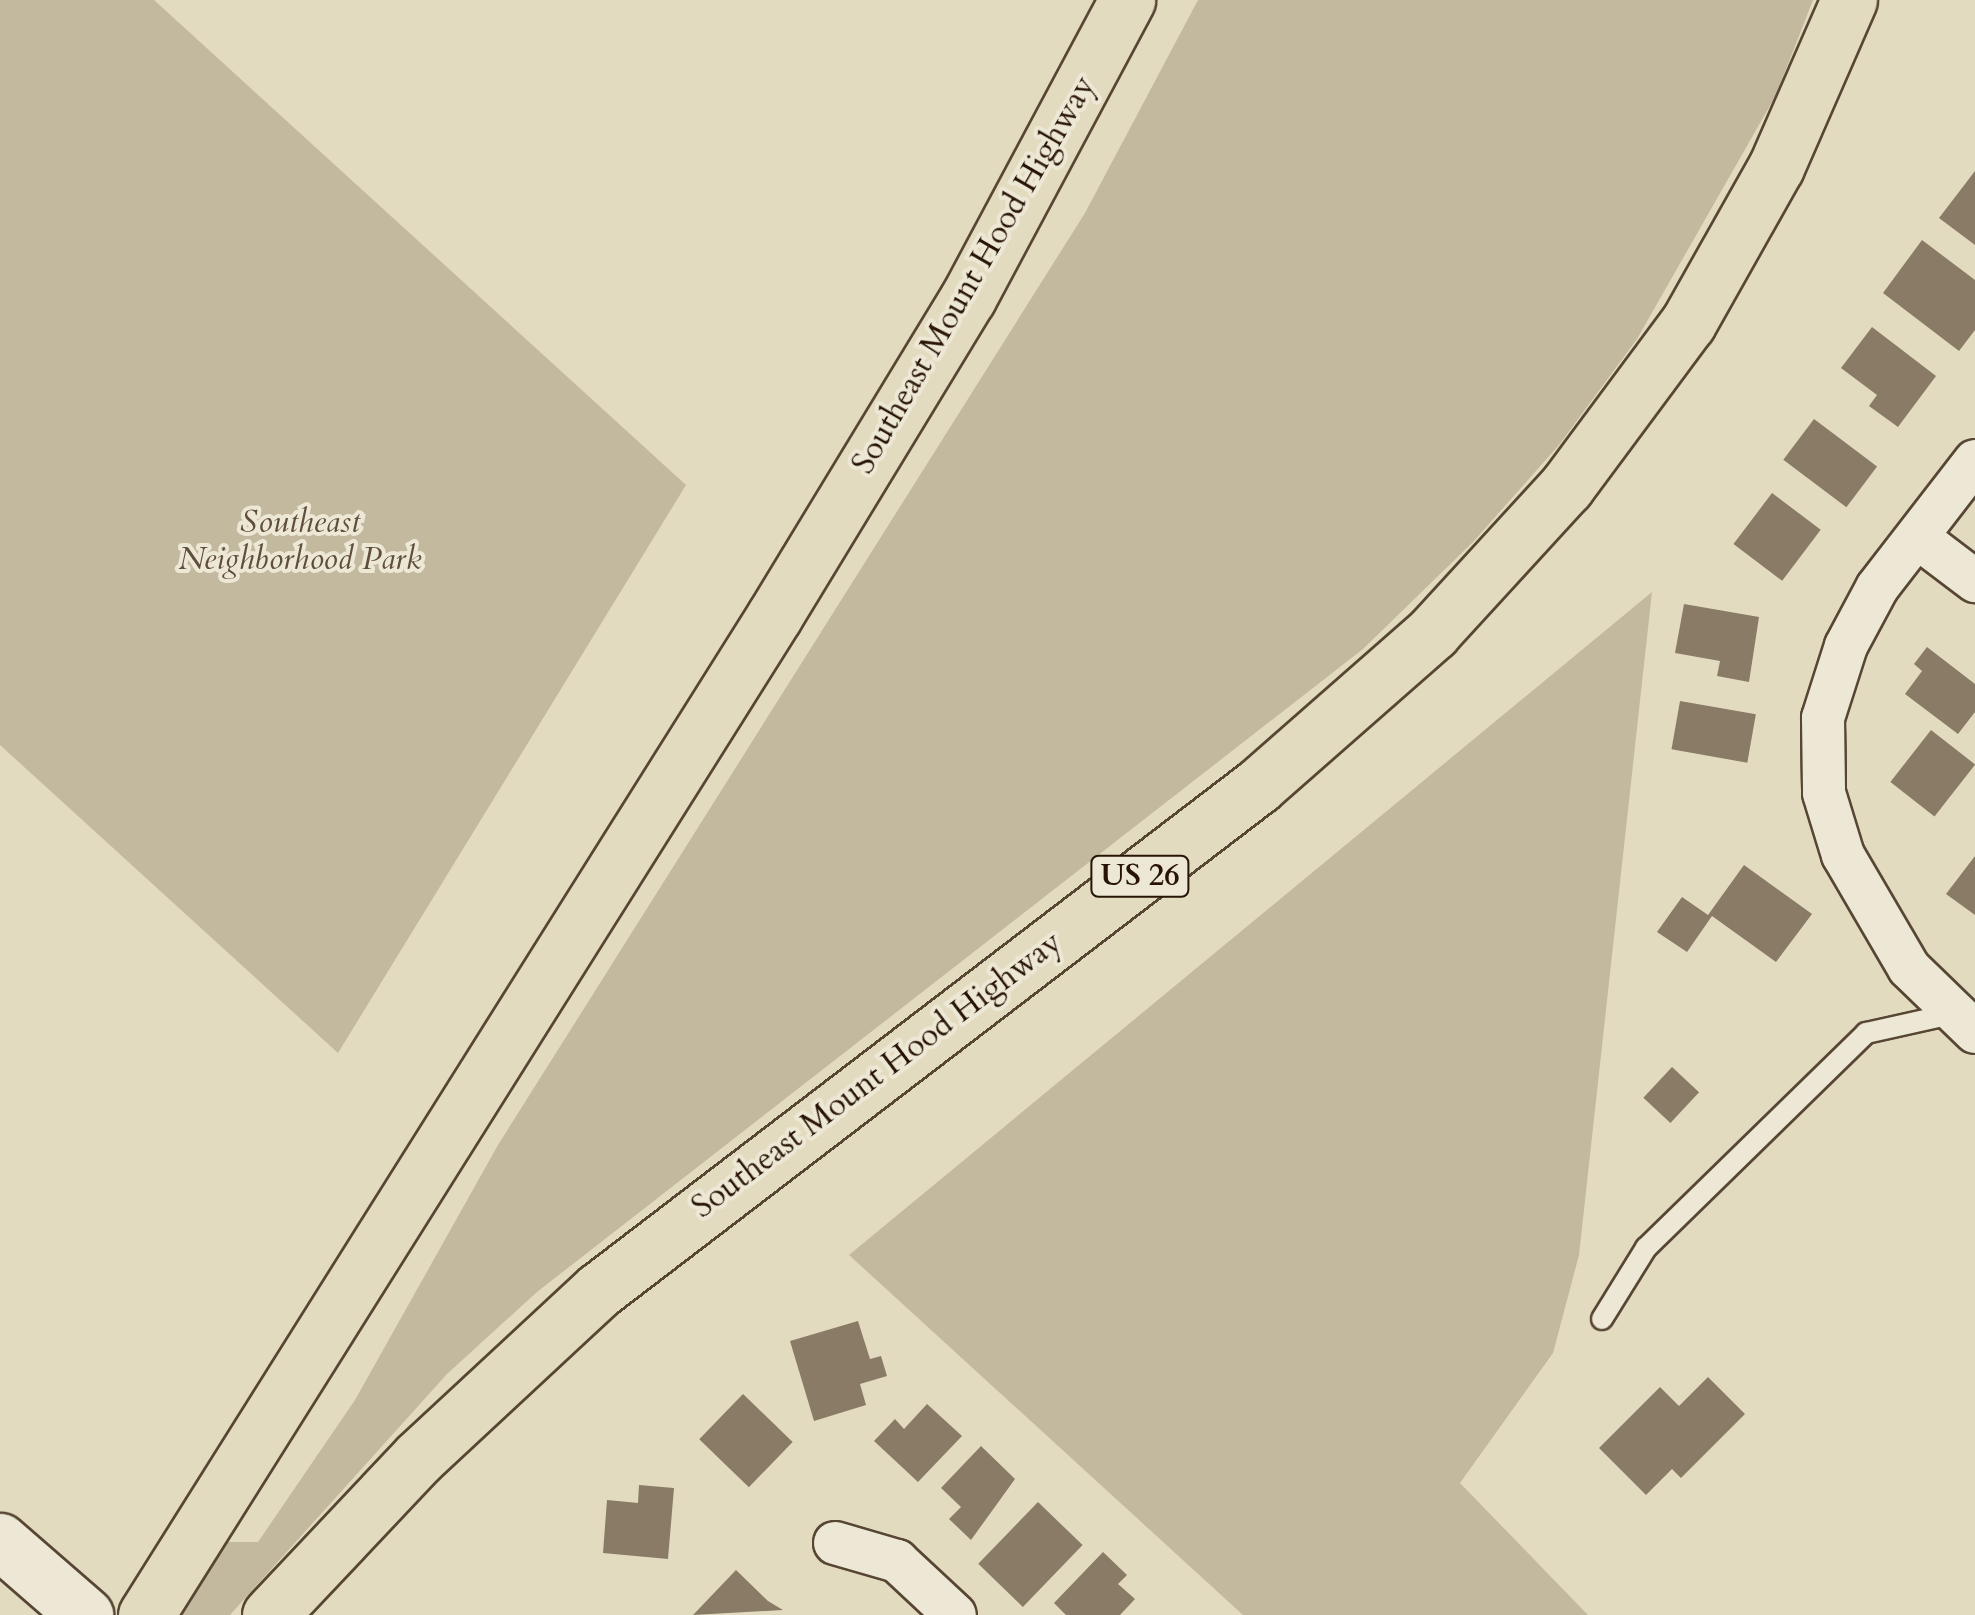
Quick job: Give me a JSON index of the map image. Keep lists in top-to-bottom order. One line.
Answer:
{"streets":{"highway":["Southeast Mount Hood Highway","US 26"]},"parks":["Southeast Neighborhood Park"]}
